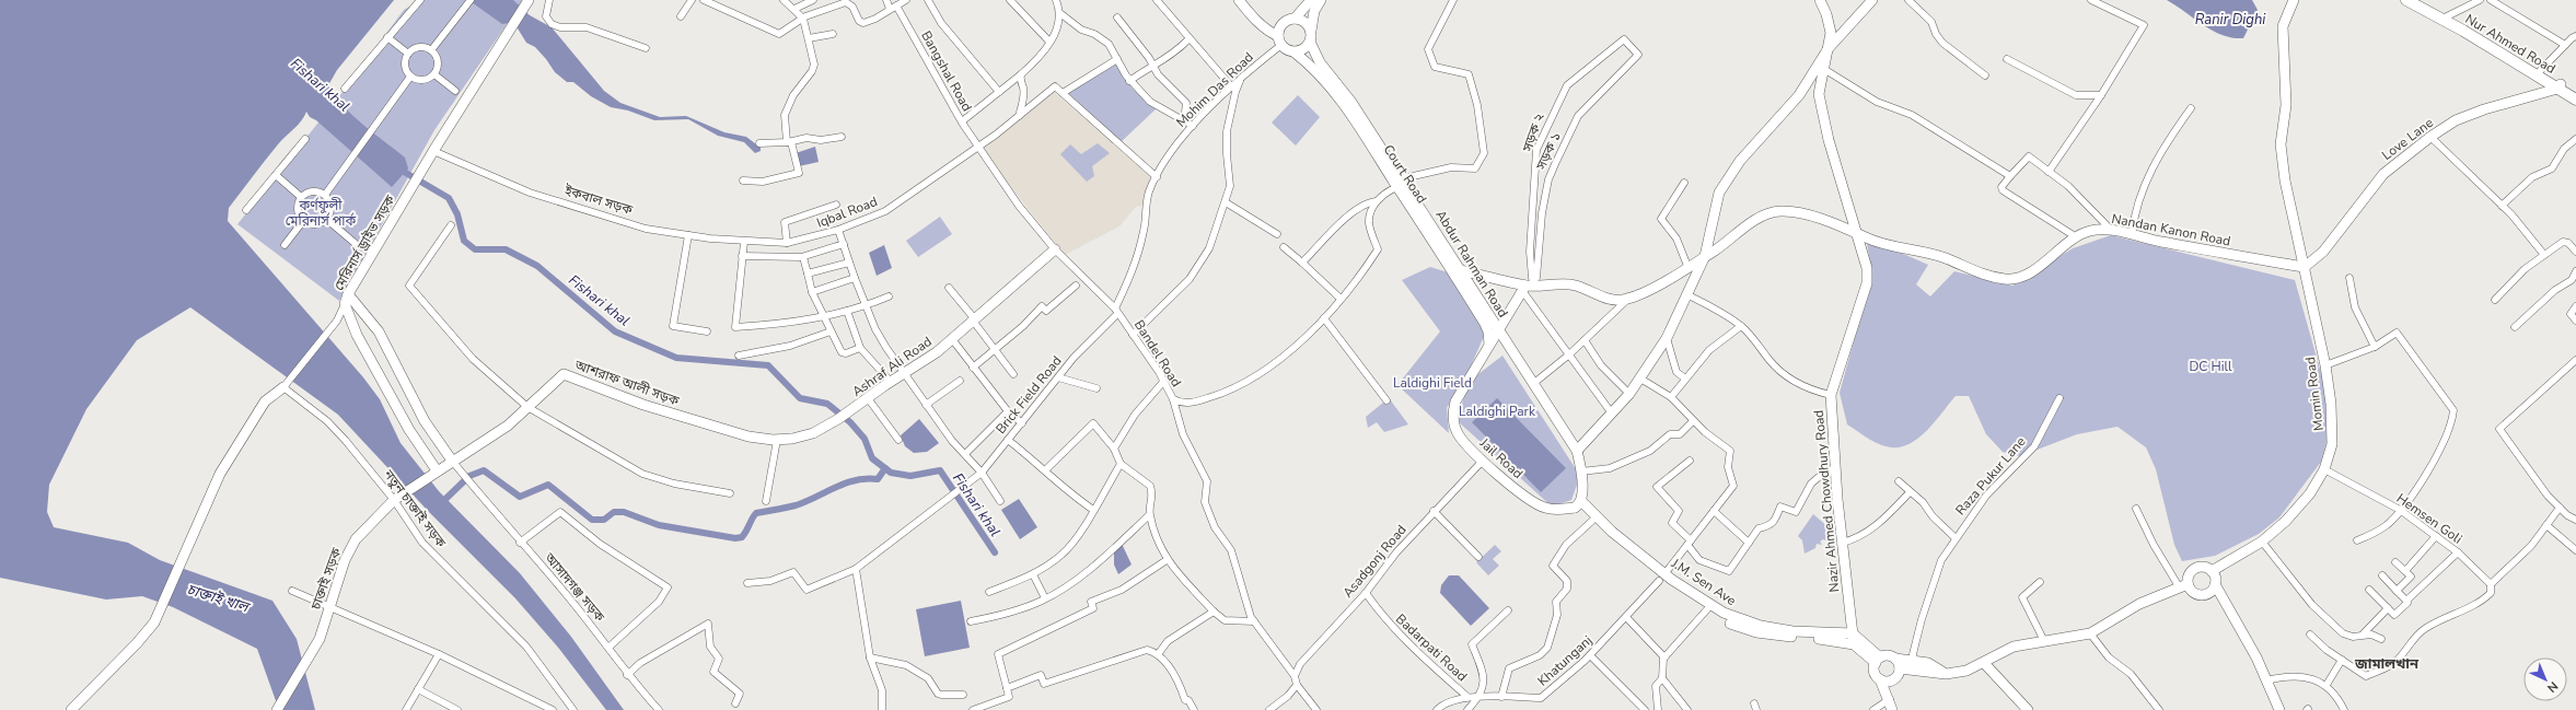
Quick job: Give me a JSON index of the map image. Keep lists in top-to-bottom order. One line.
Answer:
{"streets":{"main road":["Nur Ahmed Road","Love Lane","Court Road","Nandan Kanon Road","মেরিনার্স ড্রাইভ সড়ক","Abdur Rahman Road","Ashraf Ali Road","আশরাফ আলী সড়ক","Momin Road","Jail Road","Nazir Ahmed Chowdhury Road","চাক্তাই সড়ক","J.M. Sen Ave"],"street":["Bangshal Road","Mohim Das Road","সড়ক ২","সড়ক ১","ইকবাল সড়ক","Iqbal Road","Bandel Road","Brick Field Road","Raza Pukur Lane","নতুন চাক্তাই সড়ক","Hemsen Goli","Asadgonj Road","আসাদগঞ্জ সড়ক","Badarpati Road","Khatunganj"]},"crossings":[["Nur Ahmed Road","Love Lane"],["Bangshal Road","Iqbal Road"],["Bangshal Road","Bandel Road"],["Mohim Das Road","Court Road"],["Mohim Das Road","Abdur Rahman Road"],["Mohim Das Road","Bandel Road"],["Mohim Das Road","Brick Field Road"],["সড়ক ২","সড়ক ১"],["সড়ক ২","Jail Road"],["Love Lane","Nandan Kanon Road"],["Love Lane","Momin Road"],["সড়ক ১","Jail Road"],["Court Road","Abdur Rahman Road"],["Court Road","Jail Road"],["ইকবাল সড়ক","Iqbal Road"],["ইকবাল সড়ক","মেরিনার্স ড্রাইভ সড়ক"],["Iqbal Road","Bandel Road"],["Nandan Kanon Road","Momin Road"],["Nandan Kanon Road","Nazir Ahmed Chowdhury Road"],["Abdur Rahman Road","Jail Road"],["Abdur Rahman Road","J.M. Sen Ave"],["Bandel Road","Ashraf Ali Road"],["Bandel Road","Brick Field Road"],["Bandel Road","Asadgonj Road"],["Ashraf Ali Road","আশরাফ আলী সড়ক"],["আশরাফ আলী সড়ক","আসাদগঞ্জ সড়ক"],["Momin Road","Hemsen Goli"],["Jail Road","Asadgonj Road"],["Jail Road","J.M. Sen Ave"],["Nazir Ahmed Chowdhury Road","J.M. Sen Ave"],["নতুন চাক্তাই সড়ক","চাক্তাই সড়ক"],["Asadgonj Road","Badarpati Road"],["Badarpati Road","Khatunganj"]],"districts":["জামালখান"],"water":["Ranir Dighi","Fishari khal","চাক্তাই খাল"],"parks":["কর্ণফুলী মেরিনার্স পার্ক","DC Hill","Laldighi Field","Laldighi Park"],"north":"bottom right"}
